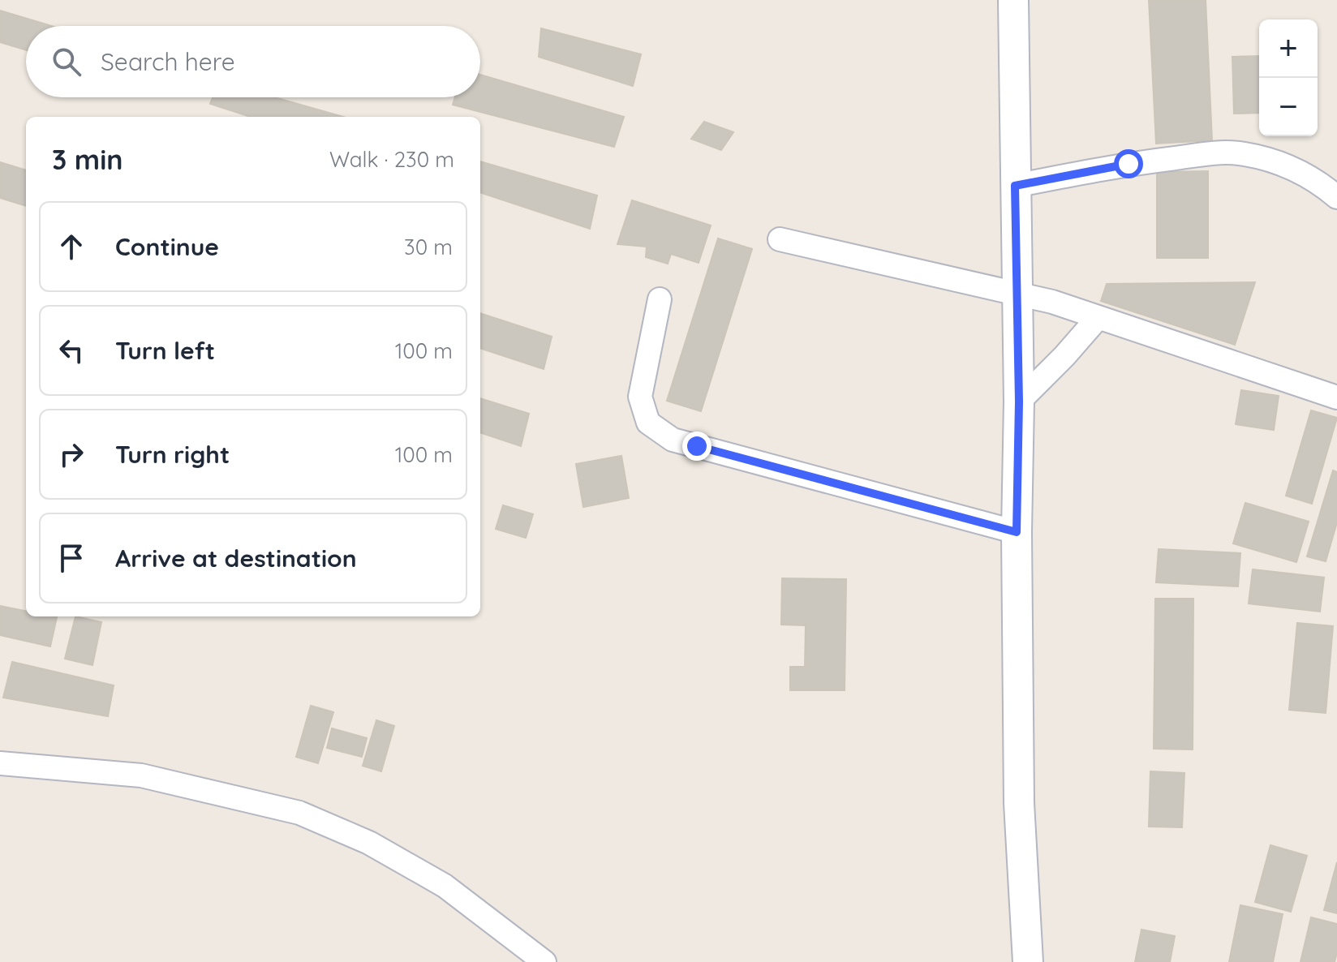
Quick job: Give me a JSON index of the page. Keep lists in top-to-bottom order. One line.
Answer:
{"page":{"map_buttons":["+","−"],"search":"Search here","heading":["3 min","Walk · 230 m"],"list":[["Continue","30 m"],["Turn left","100 m"],["Turn right","100 m"],"Arrive at destination"]}}
